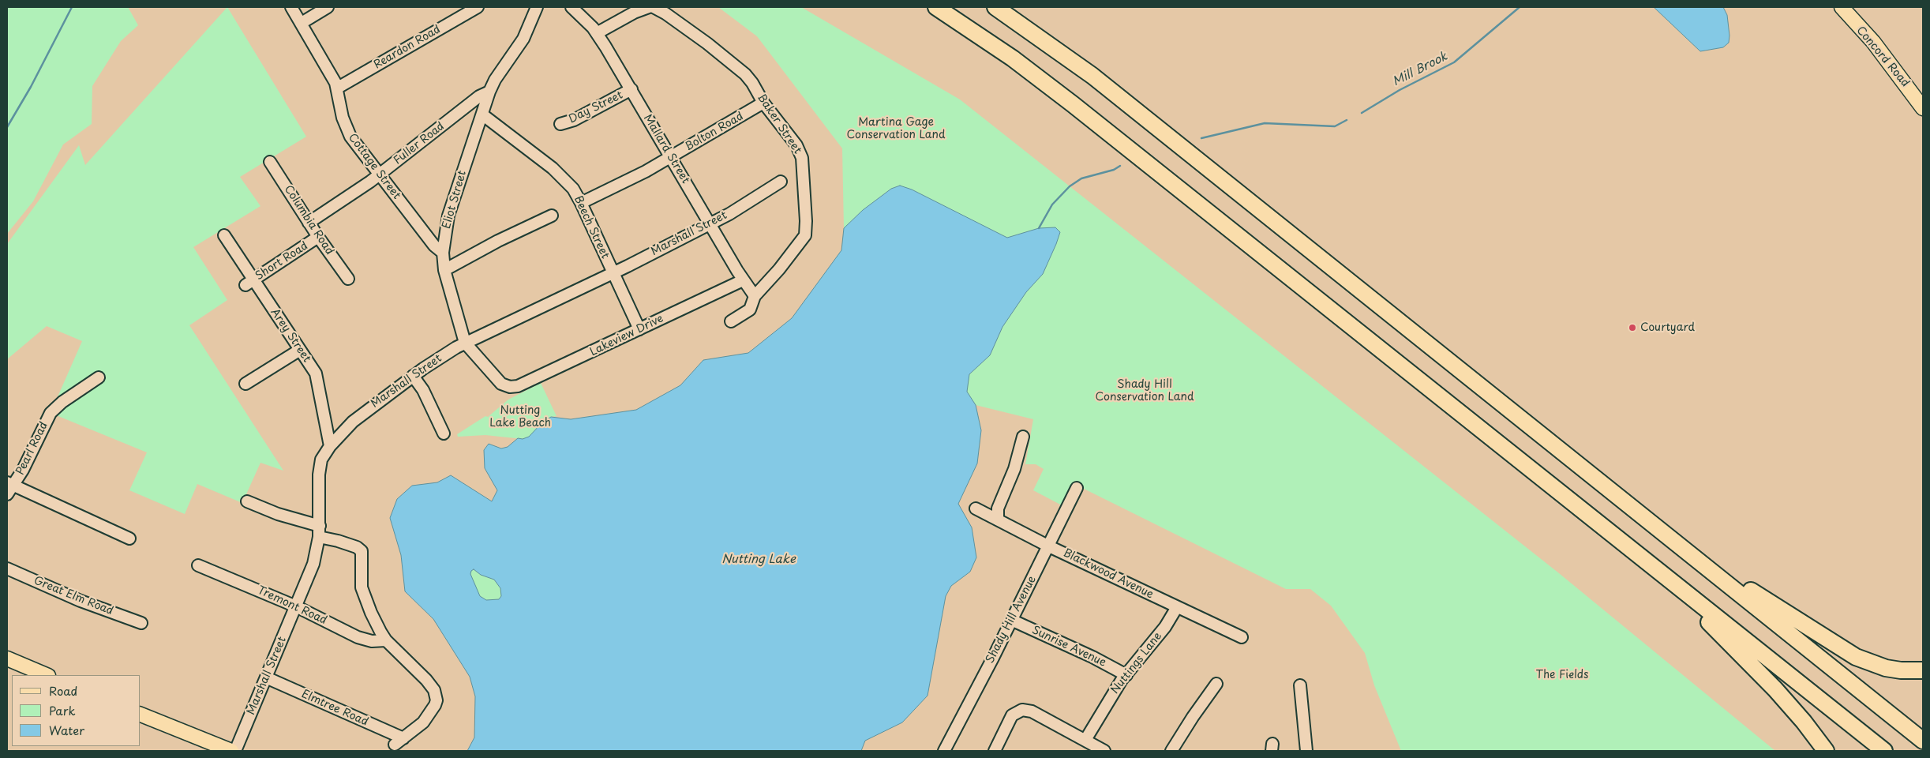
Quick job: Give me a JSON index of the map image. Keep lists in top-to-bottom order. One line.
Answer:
{"streets":{"main road":["Concord Road"],"street":["Reardon Road","Day Street","Baker Street","Bolton Road","Fuller Road","Mallard Street","Cottage Street","Eliot Street","Columbia Road","Beech Street","Marshall Street","Short Road","Arey Street","Lakeview Drive","Pearl Road","Blackwood Avenue","Great Elm Road","Tremont Road","Shady Hill Avenue","Sunrise Avenue","Nuttings Lane","Elmtree Road"]},"crossings":[["Reardon Road","Cottage Street"],["Day Street","Mallard Street"],["Baker Street","Bolton Road"],["Baker Street","Mallard Street"],["Bolton Road","Mallard Street"],["Bolton Road","Beech Street"],["Fuller Road","Cottage Street"],["Fuller Road","Eliot Street"],["Fuller Road","Columbia Road"],["Mallard Street","Marshall Street"],["Mallard Street","Lakeview Drive"],["Cottage Street","Eliot Street"],["Eliot Street","Beech Street"],["Eliot Street","Marshall Street"],["Eliot Street","Lakeview Drive"],["Columbia Road","Short Road"],["Beech Street","Marshall Street"],["Beech Street","Lakeview Drive"],["Marshall Street","Arey Street"],["Marshall Street","Tremont Road"],["Marshall Street","Elmtree Road"],["Short Road","Arey Street"],["Blackwood Avenue","Shady Hill Avenue"],["Blackwood Avenue","Nuttings Lane"],["Shady Hill Avenue","Sunrise Avenue"],["Sunrise Avenue","Nuttings Lane"]],"water":["Mill Brook","Nutting Lake"],"parks":["Martina Gage Conservation Land","Shady Hill Conservation Land","Nutting Lake Beach","The Fields"],"places":["Courtyard"],"legend":["Road","Park","Water"]}
